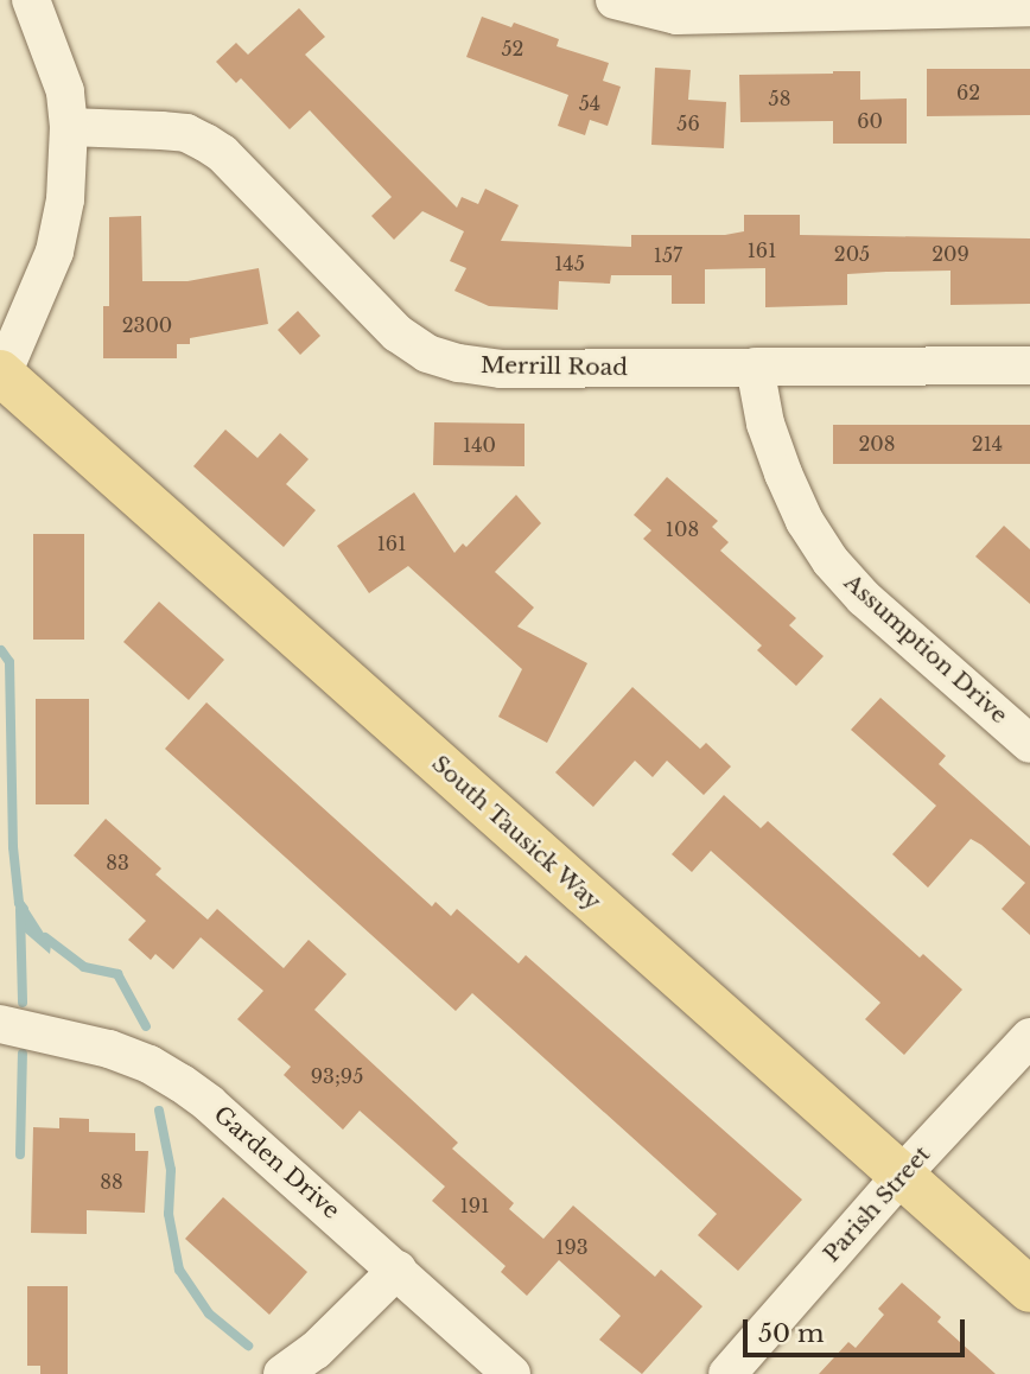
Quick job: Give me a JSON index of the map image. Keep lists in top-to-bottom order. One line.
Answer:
{"streets":{"main road":["South Tausick Way"],"street":["Merrill Road","Assumption Drive","Garden Drive","Parish Street"]},"crossings":[["Merrill Road","Assumption Drive"],["South Tausick Way","Parish Street"]],"house_numbers":["52","62","58","54","60","56","161","205","209","157","145","2300","208","214","140","108","161","83","93;95","88","191","193"],"scale_bar":"50 m"}
